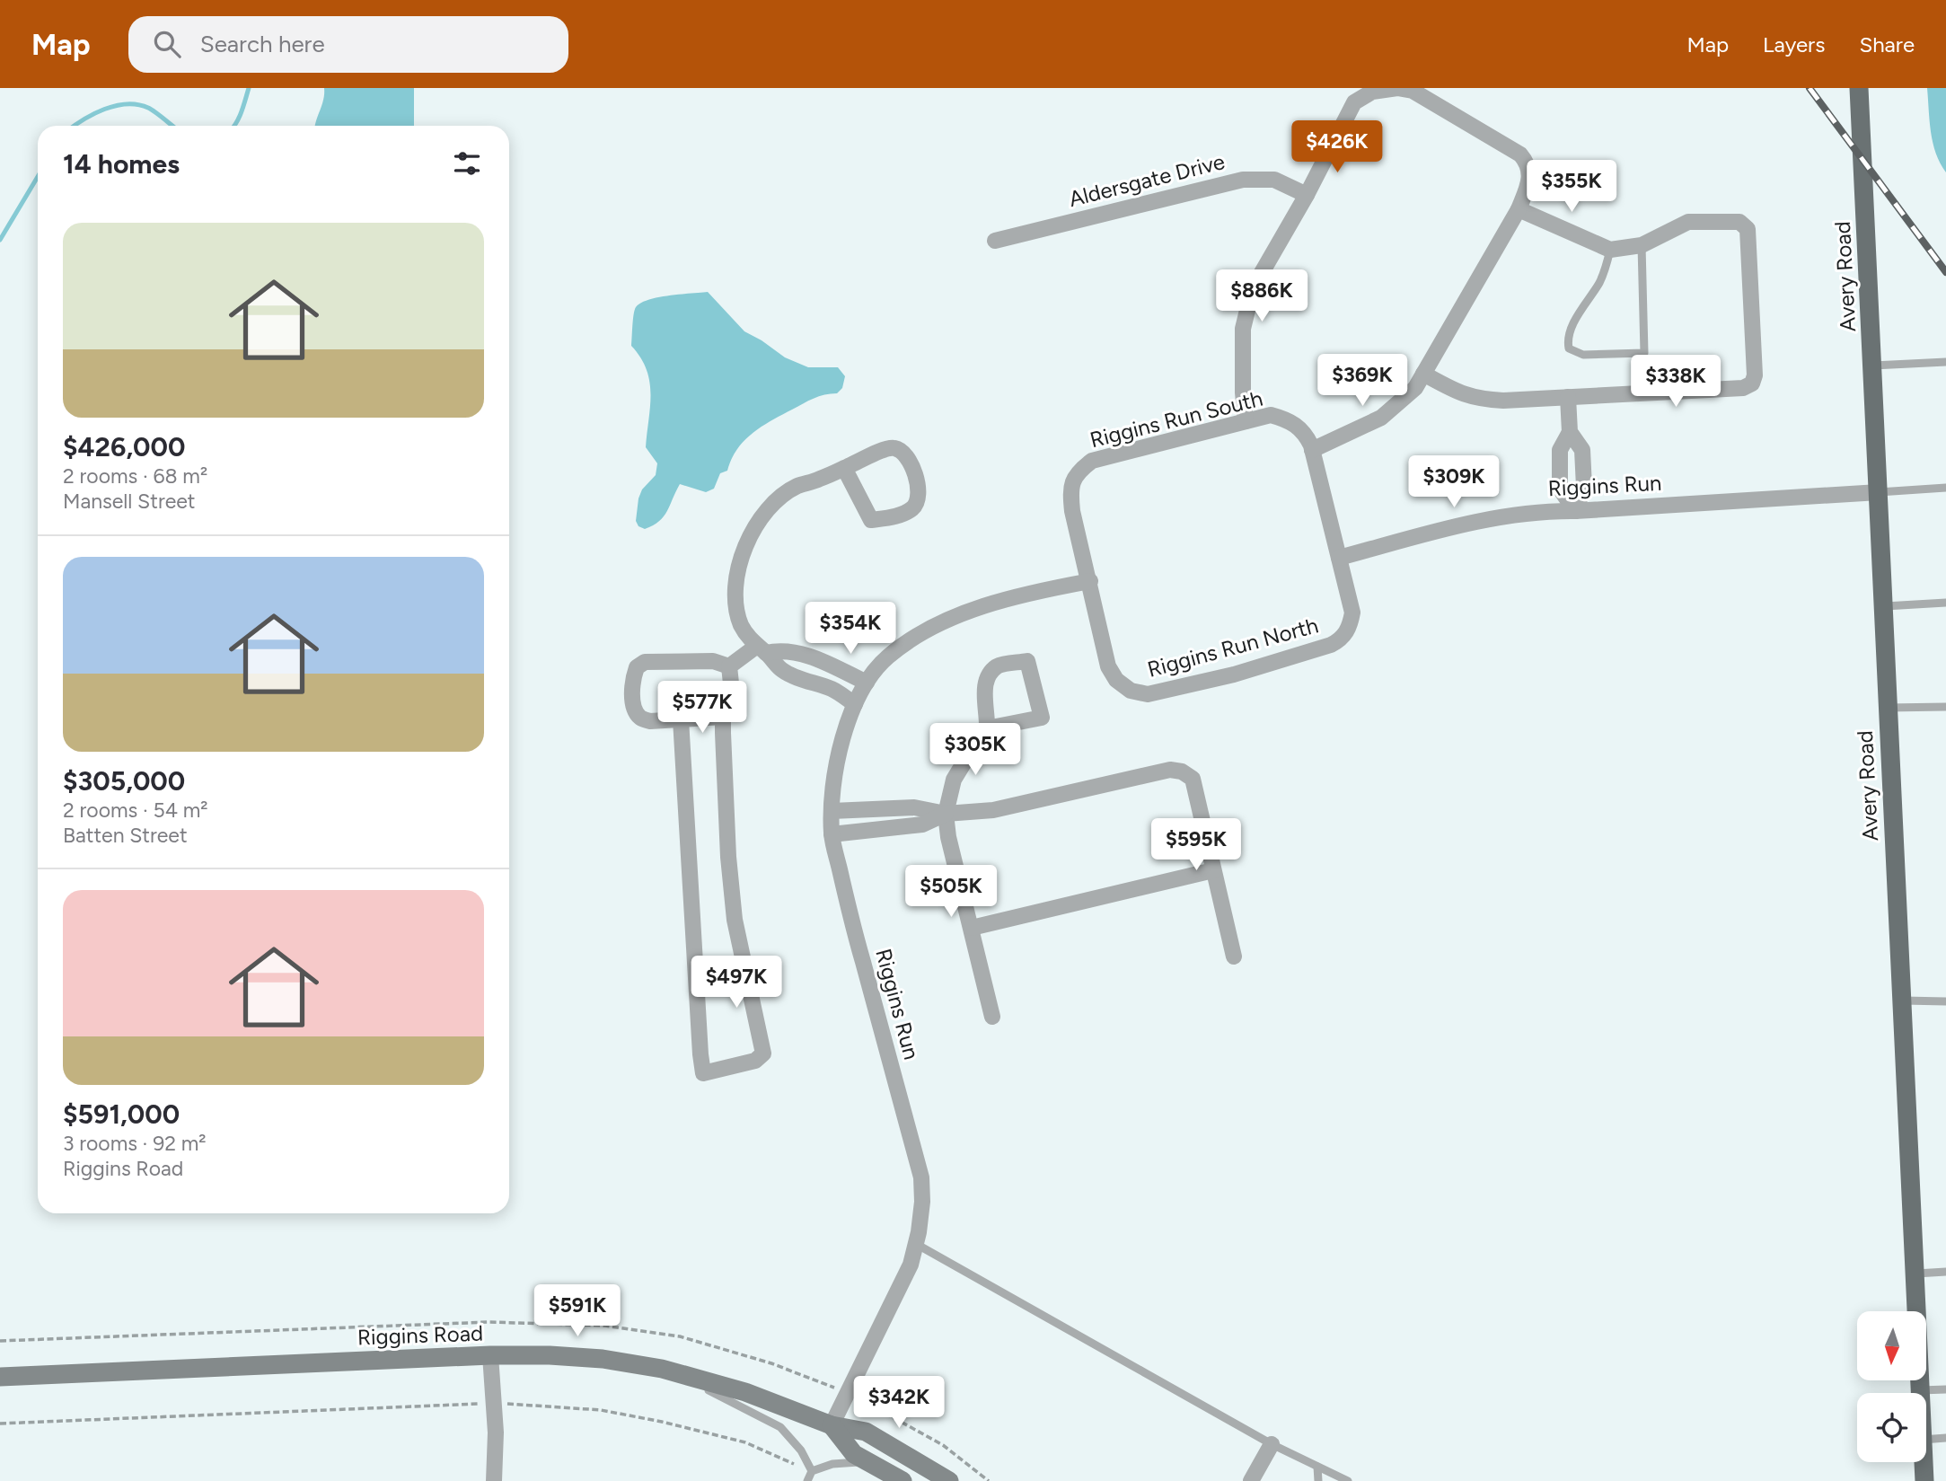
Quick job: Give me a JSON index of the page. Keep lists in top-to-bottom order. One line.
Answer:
{"streets":{"main road":["Avery Road","Riggins Road"],"street":["Aldersgate Drive","Riggins Run South","Riggins Run","Riggins Run North"]},"crossings":[["Avery Road","Riggins Run"],["Riggins Run South","Riggins Run"],["Riggins Run South","Riggins Run North"],["Riggins Run","Riggins Run North"],["Riggins Run","Riggins Road"]],"north":"bottom","page":{"header":"Map","search":"Search here","nav":["Map","Layers","Share"],"price":["$426K","$355K","$886K","$369K","$338K","$309K","$354K","$577K","$305K","$595K","$505K","$497K","$591K","$342K"],"heading":"14 homes","list":[{"name":"$426,000","note":"2 rooms · 68 m² · Mansell Street"},{"name":"$305,000","note":"2 rooms · 54 m² · Batten Street"},{"name":"$591,000","note":"3 rooms · 92 m² · Riggins Road"}]}}
